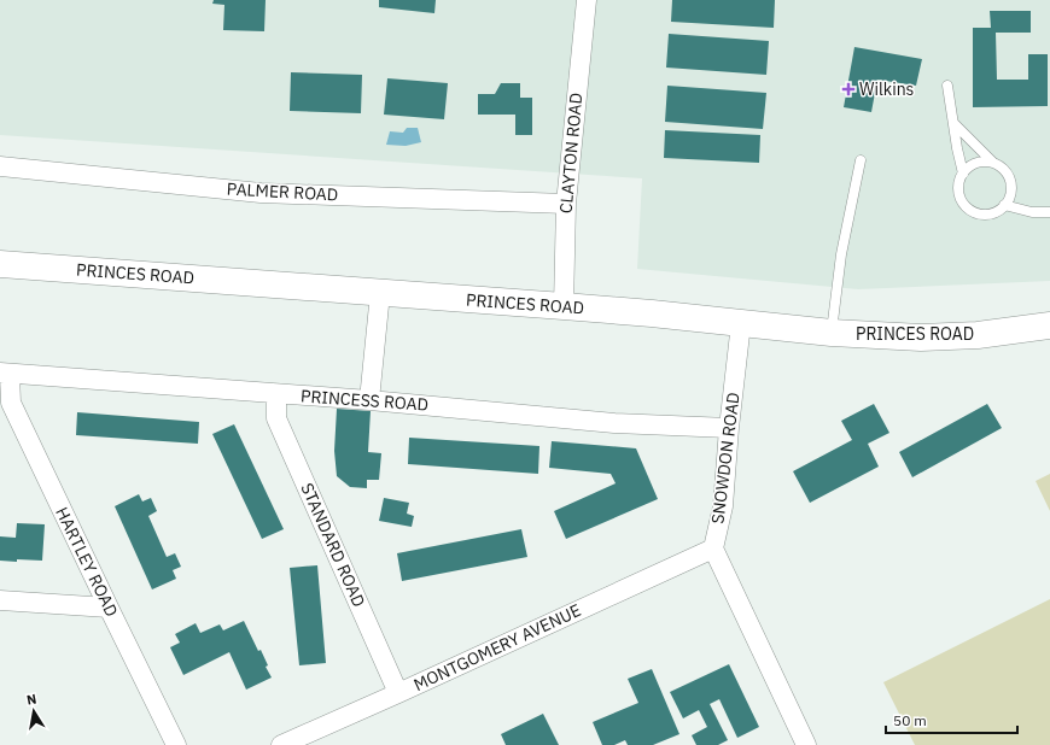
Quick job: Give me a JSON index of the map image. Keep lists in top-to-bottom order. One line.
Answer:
{"streets":{"main road":["PRINCES ROAD"],"street":["CLAYTON ROAD","PALMER ROAD","PRINCESS ROAD","SNOWDON ROAD","STANDARD ROAD","HARTLEY ROAD","MONTGOMERY AVENUE"]},"crossings":[["CLAYTON ROAD","PALMER ROAD"],["CLAYTON ROAD","PRINCES ROAD"],["PRINCES ROAD","SNOWDON ROAD"],["PRINCESS ROAD","SNOWDON ROAD"],["PRINCESS ROAD","STANDARD ROAD"],["PRINCESS ROAD","HARTLEY ROAD"],["SNOWDON ROAD","MONTGOMERY AVENUE"],["STANDARD ROAD","MONTGOMERY AVENUE"]],"places":{"health":["Wilkins"]},"scale_bar":"50 m","north":"top"}
